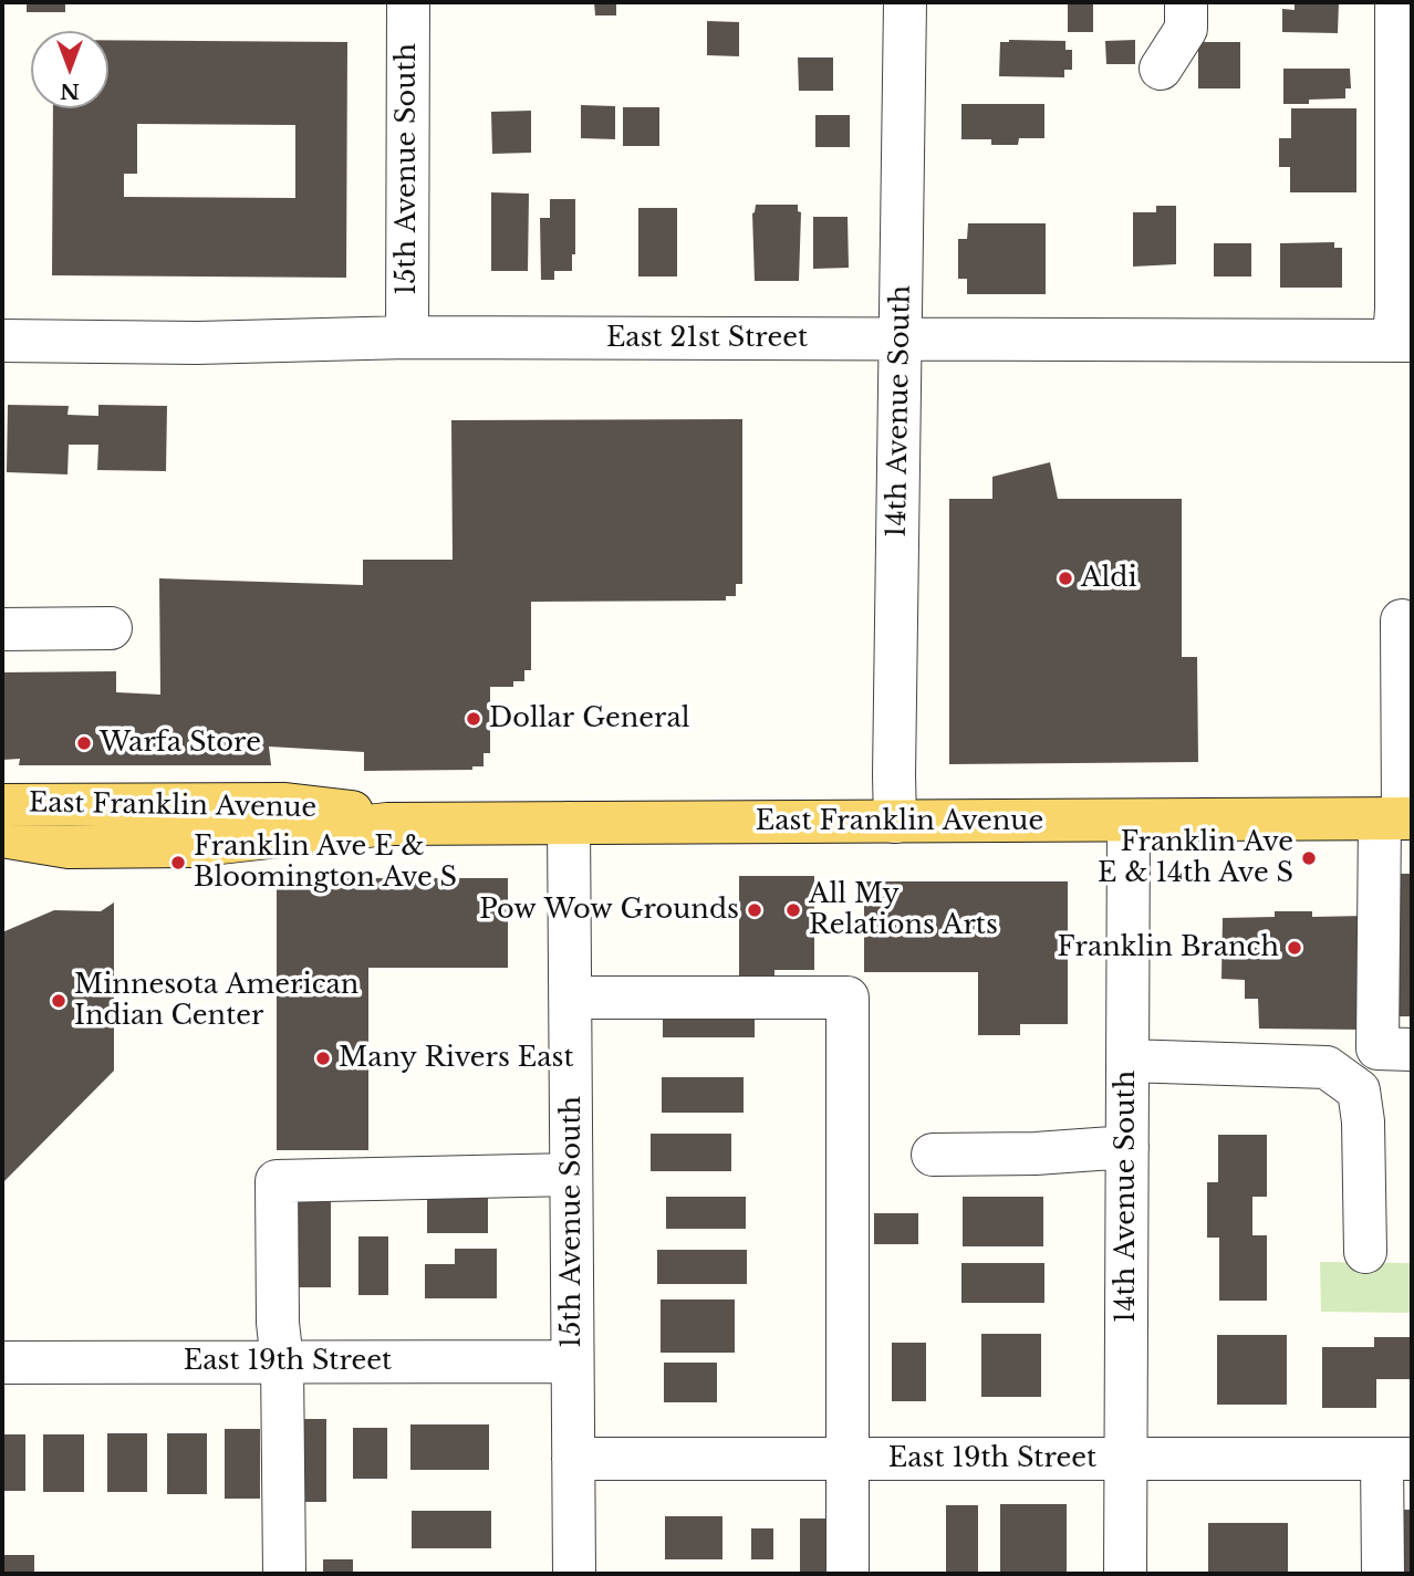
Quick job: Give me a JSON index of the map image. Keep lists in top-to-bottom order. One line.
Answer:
{"streets":{"main road":["East Franklin Avenue"],"street":["15th Avenue South","East 21st Street","14th Avenue South","East 19th Street"]},"crossings":[["15th Avenue South","East 21st Street"],["15th Avenue South","East Franklin Avenue"],["15th Avenue South","East 19th Street"],["East 21st Street","14th Avenue South"],["14th Avenue South","East Franklin Avenue"],["14th Avenue South","East 19th Street"]],"places":["Aldi","Dollar General","Warfa Store","Franklin Ave E & 14th Ave S","Franklin Ave E & Bloomington Ave S","Pow Wow Grounds","All My Relations Arts","Franklin Branch","Minnesota American Indian Center","Many Rivers East"],"north":"bottom"}
